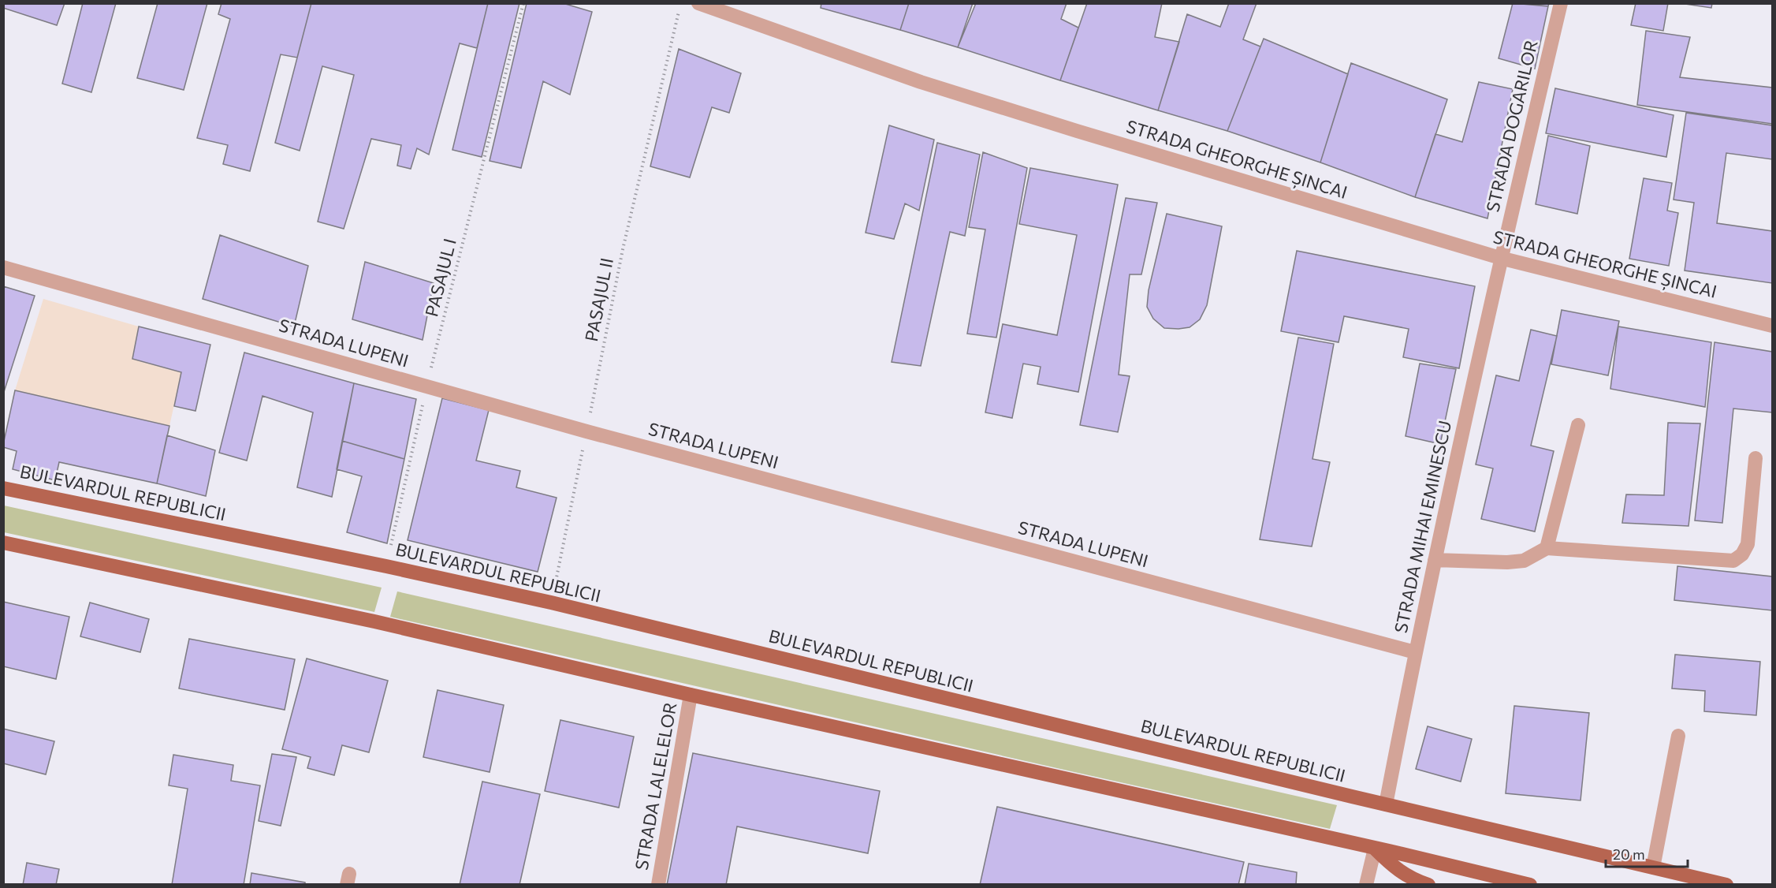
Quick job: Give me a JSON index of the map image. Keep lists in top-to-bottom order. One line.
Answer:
{"streets":{"main road":["BULEVARDUL REPUBLICII"],"street":["STRADA DOGARILOR","STRADA GHEORGHE ȘINCAI","STRADA LUPENI","STRADA MIHAI EMINESCU","STRADA LALELELOR"],"path":["PASAJUL I","PASAJUL II"]},"crossings":[["STRADA DOGARILOR","STRADA GHEORGHE ȘINCAI"],["STRADA DOGARILOR","STRADA MIHAI EMINESCU"],["STRADA GHEORGHE ȘINCAI","STRADA MIHAI EMINESCU"],["PASAJUL I","STRADA LUPENI"],["PASAJUL II","STRADA LUPENI"],["PASAJUL II","BULEVARDUL REPUBLICII"],["STRADA LUPENI","STRADA MIHAI EMINESCU"],["BULEVARDUL REPUBLICII","STRADA MIHAI EMINESCU"]],"scale_bar":"20 m"}
